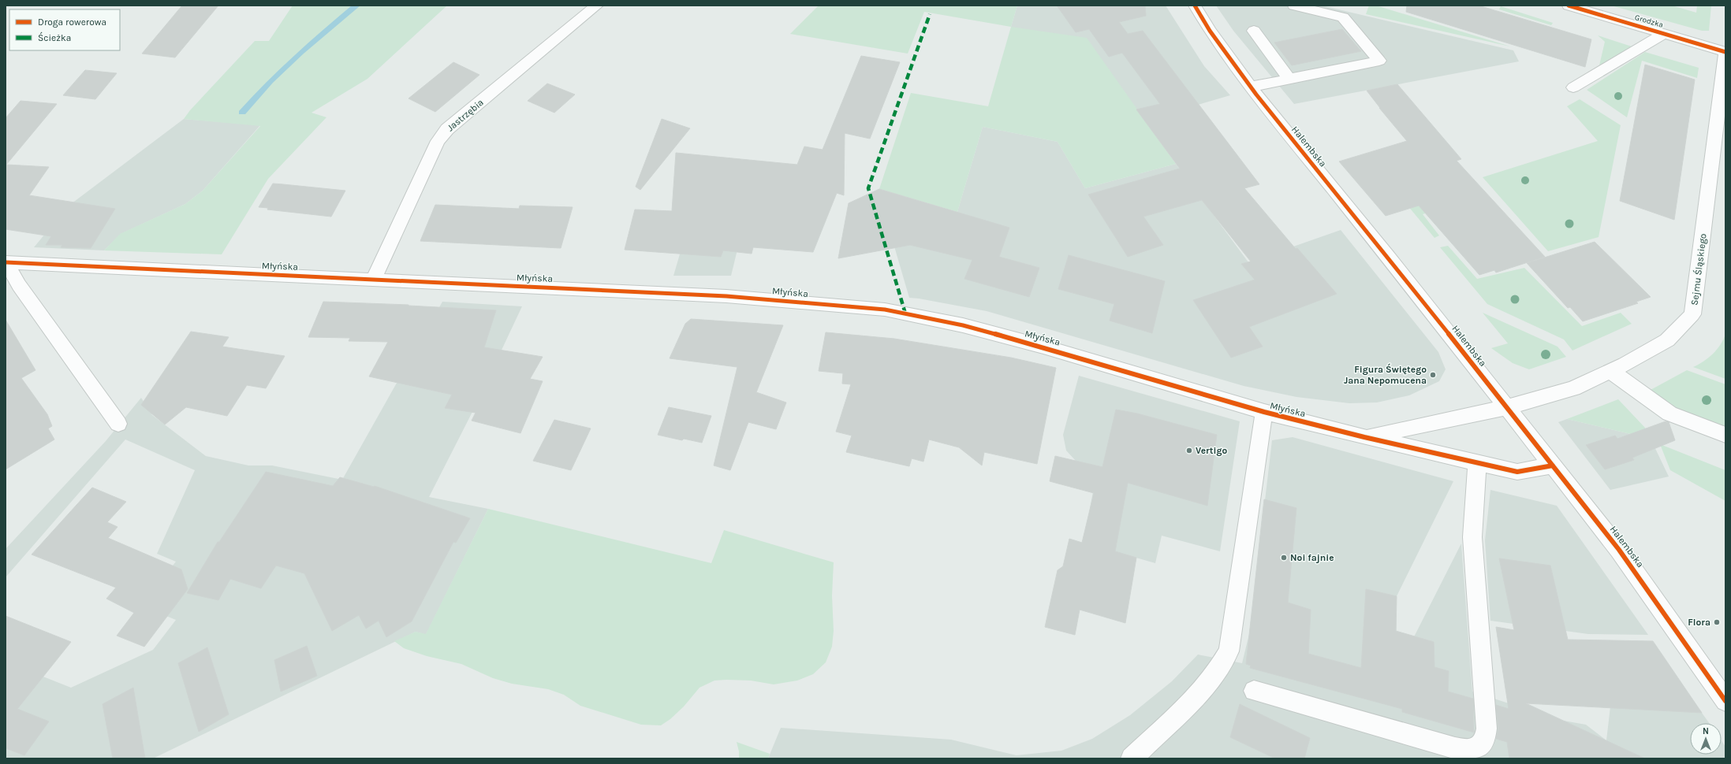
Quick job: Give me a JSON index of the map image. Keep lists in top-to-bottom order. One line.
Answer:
{"streets":{"street":["Grodzka","Jastrzębia","Halembska","Młyńska","Sejmu Śląskiego"]},"crossings":[["Grodzka","Sejmu Śląskiego"],["Jastrzębia","Młyńska"],["Halembska","Młyńska"],["Halembska","Sejmu Śląskiego"],["Młyńska","Sejmu Śląskiego"]],"places":["Figura Świętego Jana Nepomucena","Vertigo","Noi fajnie","Flora"],"legend":["Droga rowerowa","Ścieżka"],"north":"top"}
